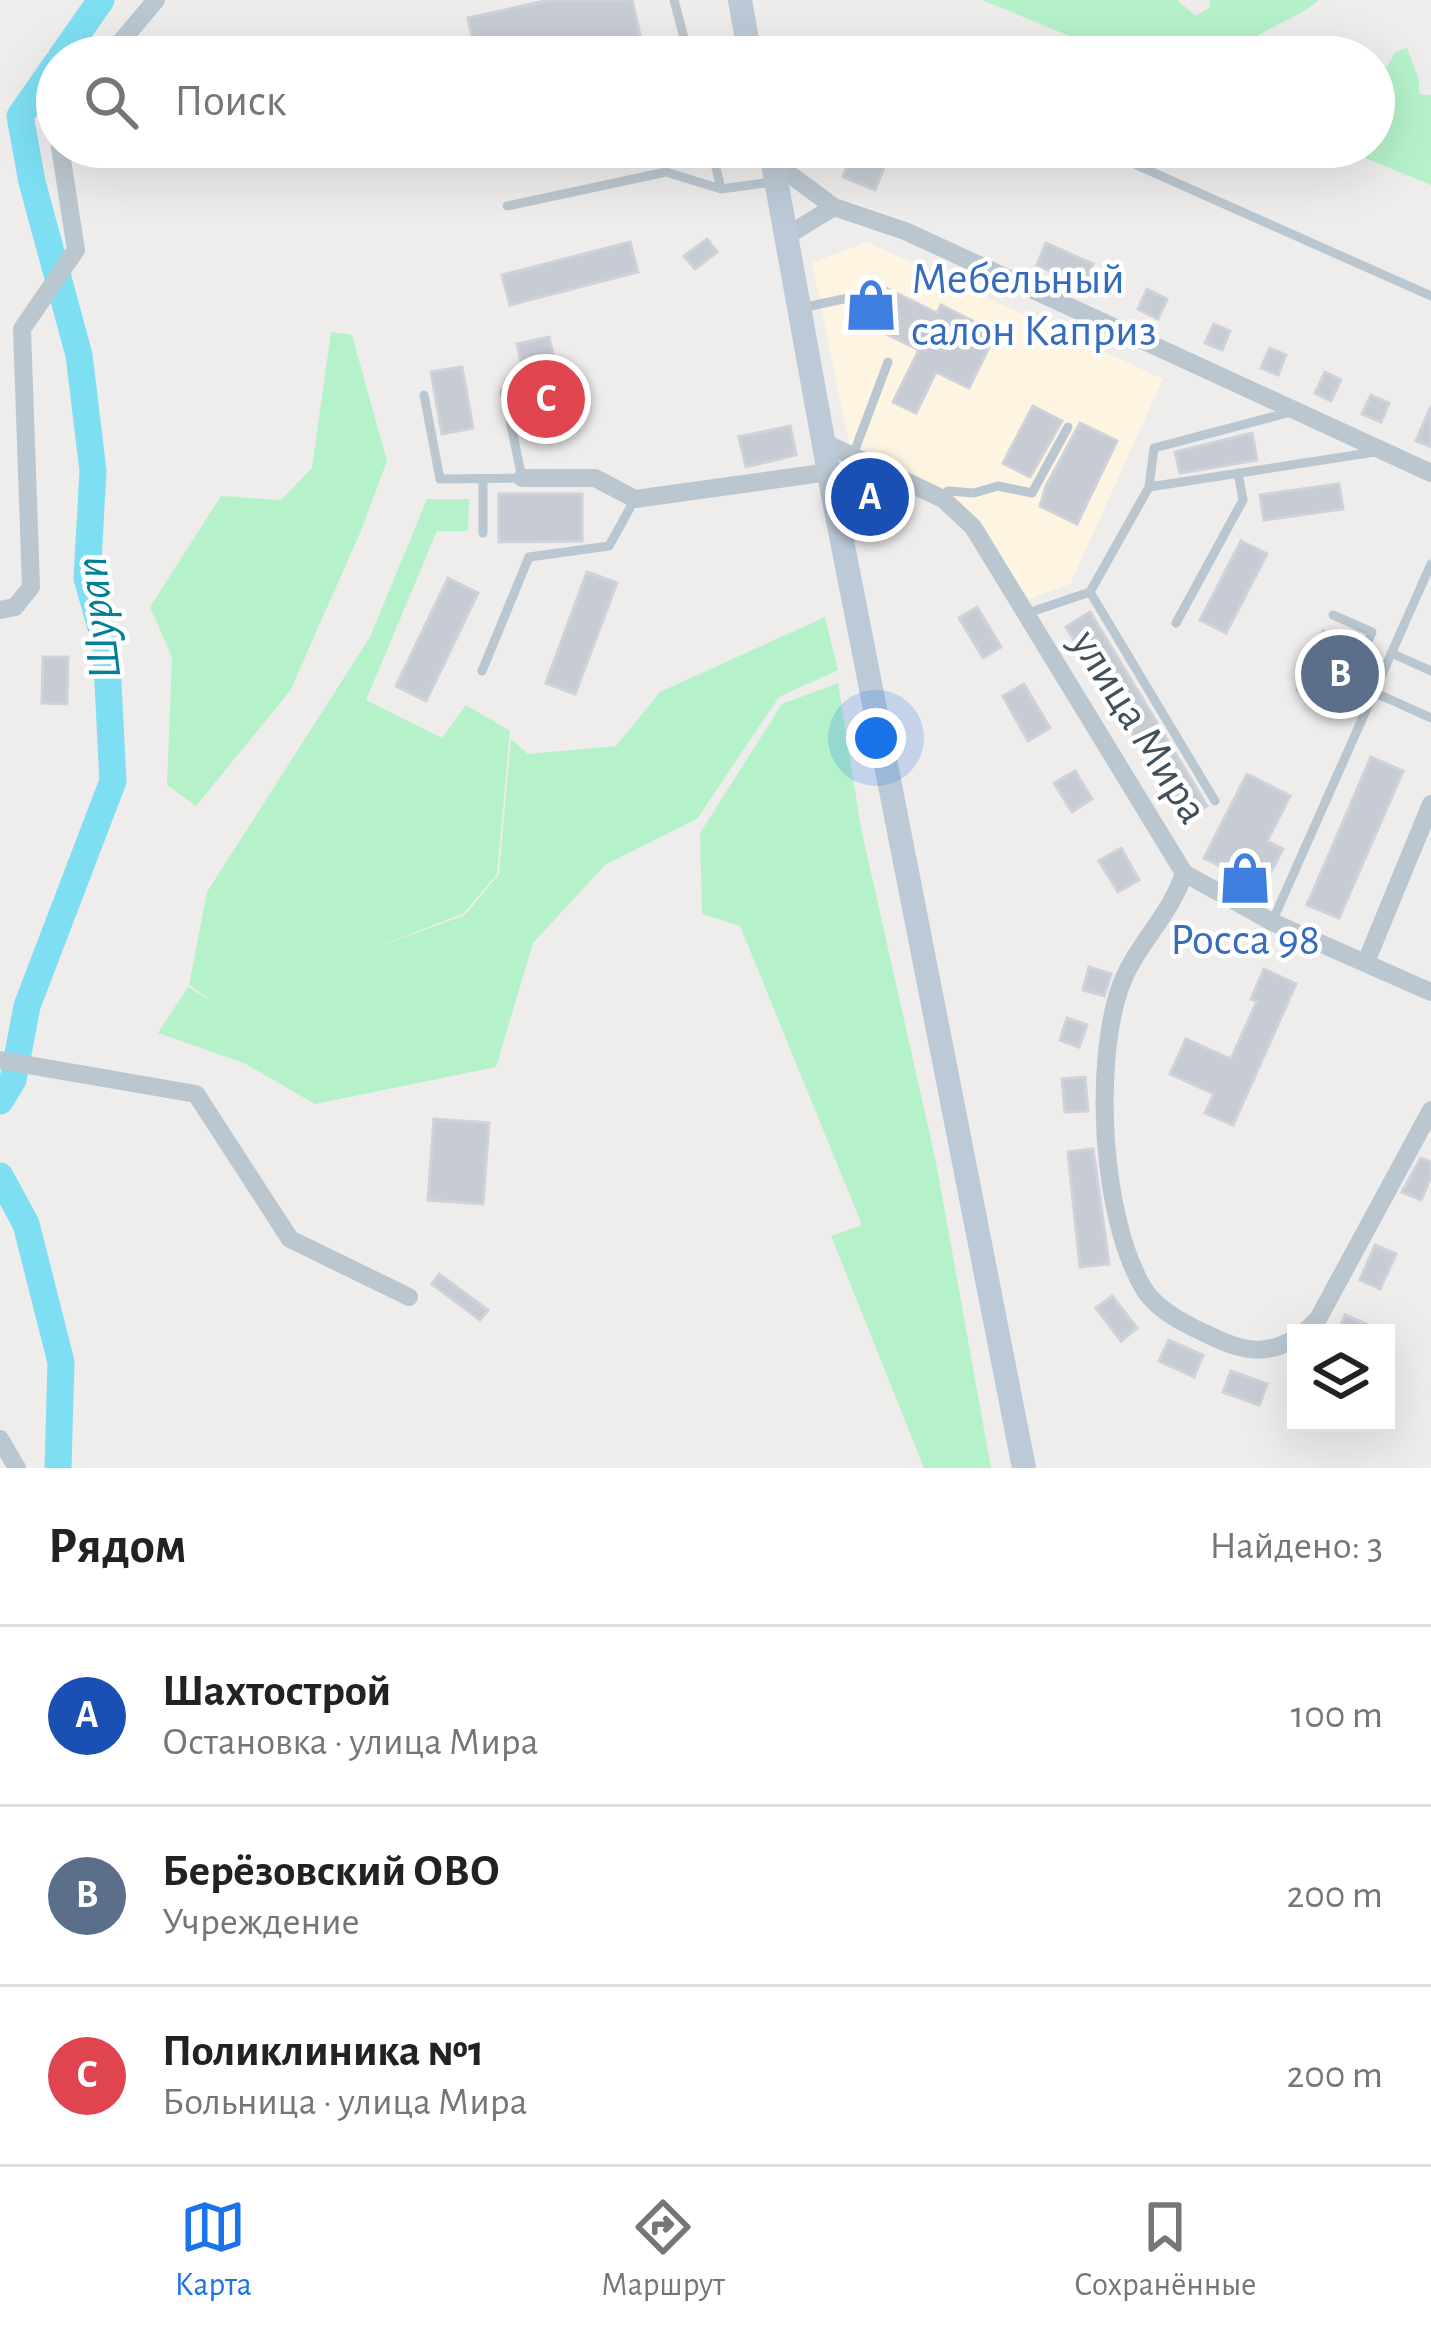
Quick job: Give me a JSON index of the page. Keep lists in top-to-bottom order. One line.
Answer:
{"streets":{"street":["улица Мира"]},"water":["Шурап"],"places":{"shop":["Мебельный салон Каприз","Росса 98"]},"page":{"search":"Поиск","pins":["C","A","B"],"heading":["Рядом","Найдено: 3"],"list":[{"mark":"A","name":"Шахтострой","note":"Остановка · улица Мира","value":"100 m"},{"mark":"B","name":"Берёзовский ОВО","note":"Учреждение","value":"200 m"},{"mark":"C","name":"Поликлиника №1","note":"Больница · улица Мира","value":"200 m"}],"nav":["Карта","Маршрут","Сохранённые"]}}
